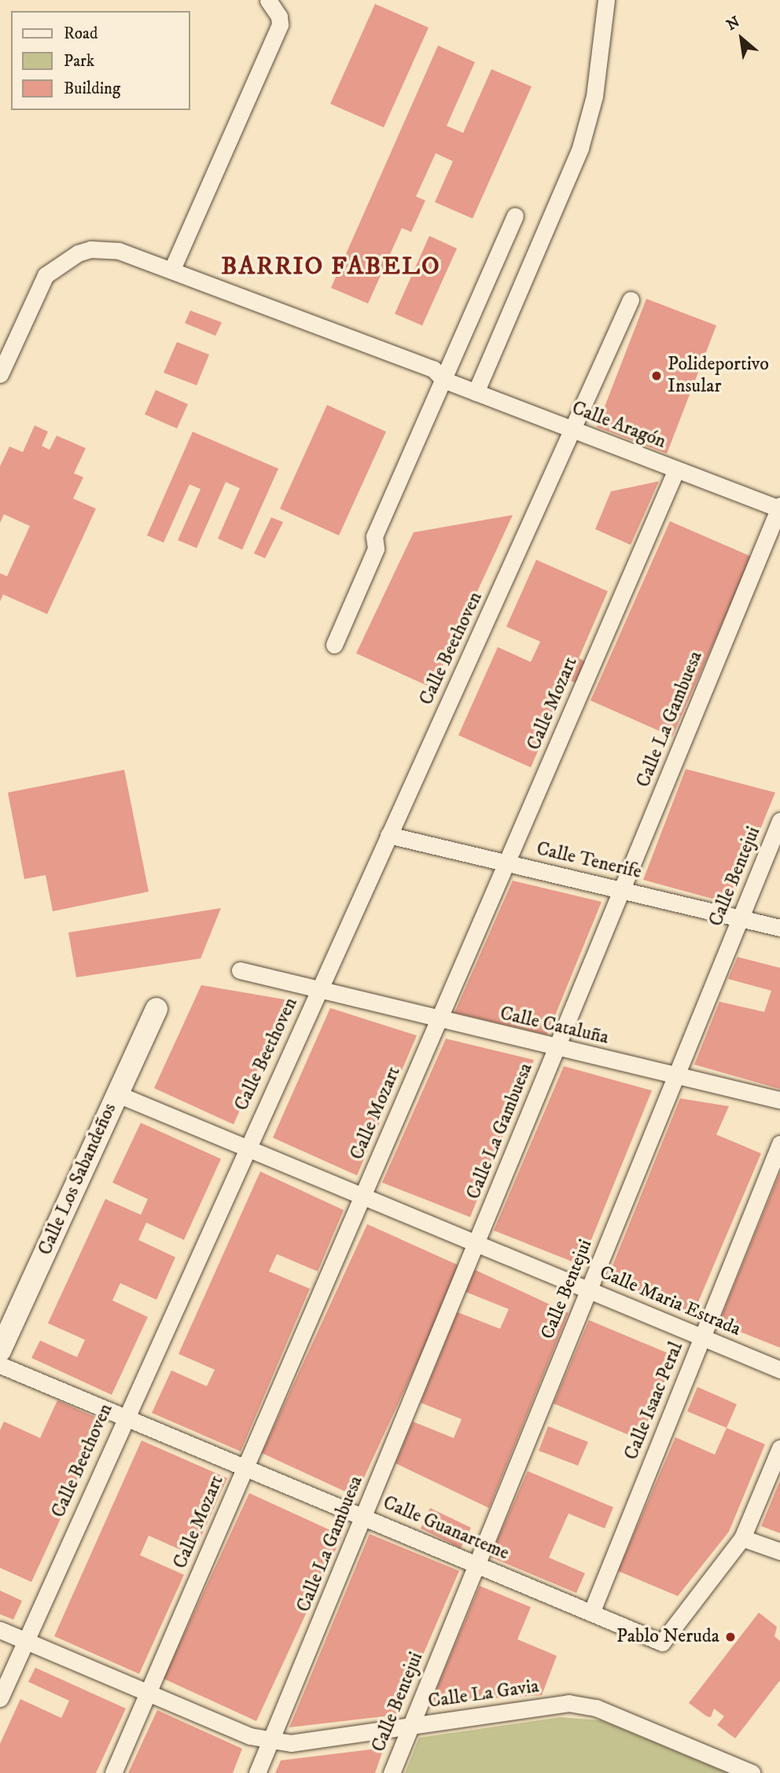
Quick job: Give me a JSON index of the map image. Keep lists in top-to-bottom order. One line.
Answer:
{"streets":{"street":["Calle Aragón","Calle Beethoven","Calle Mozart","Calle La Gambuesa","Calle Tenerife","Calle Bentejui","Calle Cataluña","Calle Los Sabandeños","Calle Maria Estrada","Calle Isaac Peral","Calle Guanarteme","Calle La Gavia"]},"crossings":[["Calle Aragón","Calle Beethoven"],["Calle Aragón","Calle Mozart"],["Calle Aragón","Calle La Gambuesa"],["Calle Beethoven","Calle Tenerife"],["Calle Beethoven","Calle Cataluña"],["Calle Beethoven","Calle Maria Estrada"],["Calle Beethoven","Calle Guanarteme"],["Calle Beethoven","Calle La Gavia"],["Calle Mozart","Calle Tenerife"],["Calle Mozart","Calle Cataluña"],["Calle Mozart","Calle Maria Estrada"],["Calle Mozart","Calle Guanarteme"],["Calle Mozart","Calle La Gavia"],["Calle La Gambuesa","Calle Tenerife"],["Calle La Gambuesa","Calle Cataluña"],["Calle La Gambuesa","Calle Maria Estrada"],["Calle La Gambuesa","Calle Guanarteme"],["Calle La Gambuesa","Calle La Gavia"],["Calle Tenerife","Calle Bentejui"],["Calle Bentejui","Calle Cataluña"],["Calle Bentejui","Calle Maria Estrada"],["Calle Bentejui","Calle Guanarteme"],["Calle Bentejui","Calle La Gavia"],["Calle Los Sabandeños","Calle Maria Estrada"],["Calle Maria Estrada","Calle Isaac Peral"],["Calle Isaac Peral","Calle Guanarteme"]],"districts":["BARRIO FABELO"],"places":["Polideportivo Insular","Pablo Neruda"],"legend":["Road","Park","Building"],"north":"top left"}
